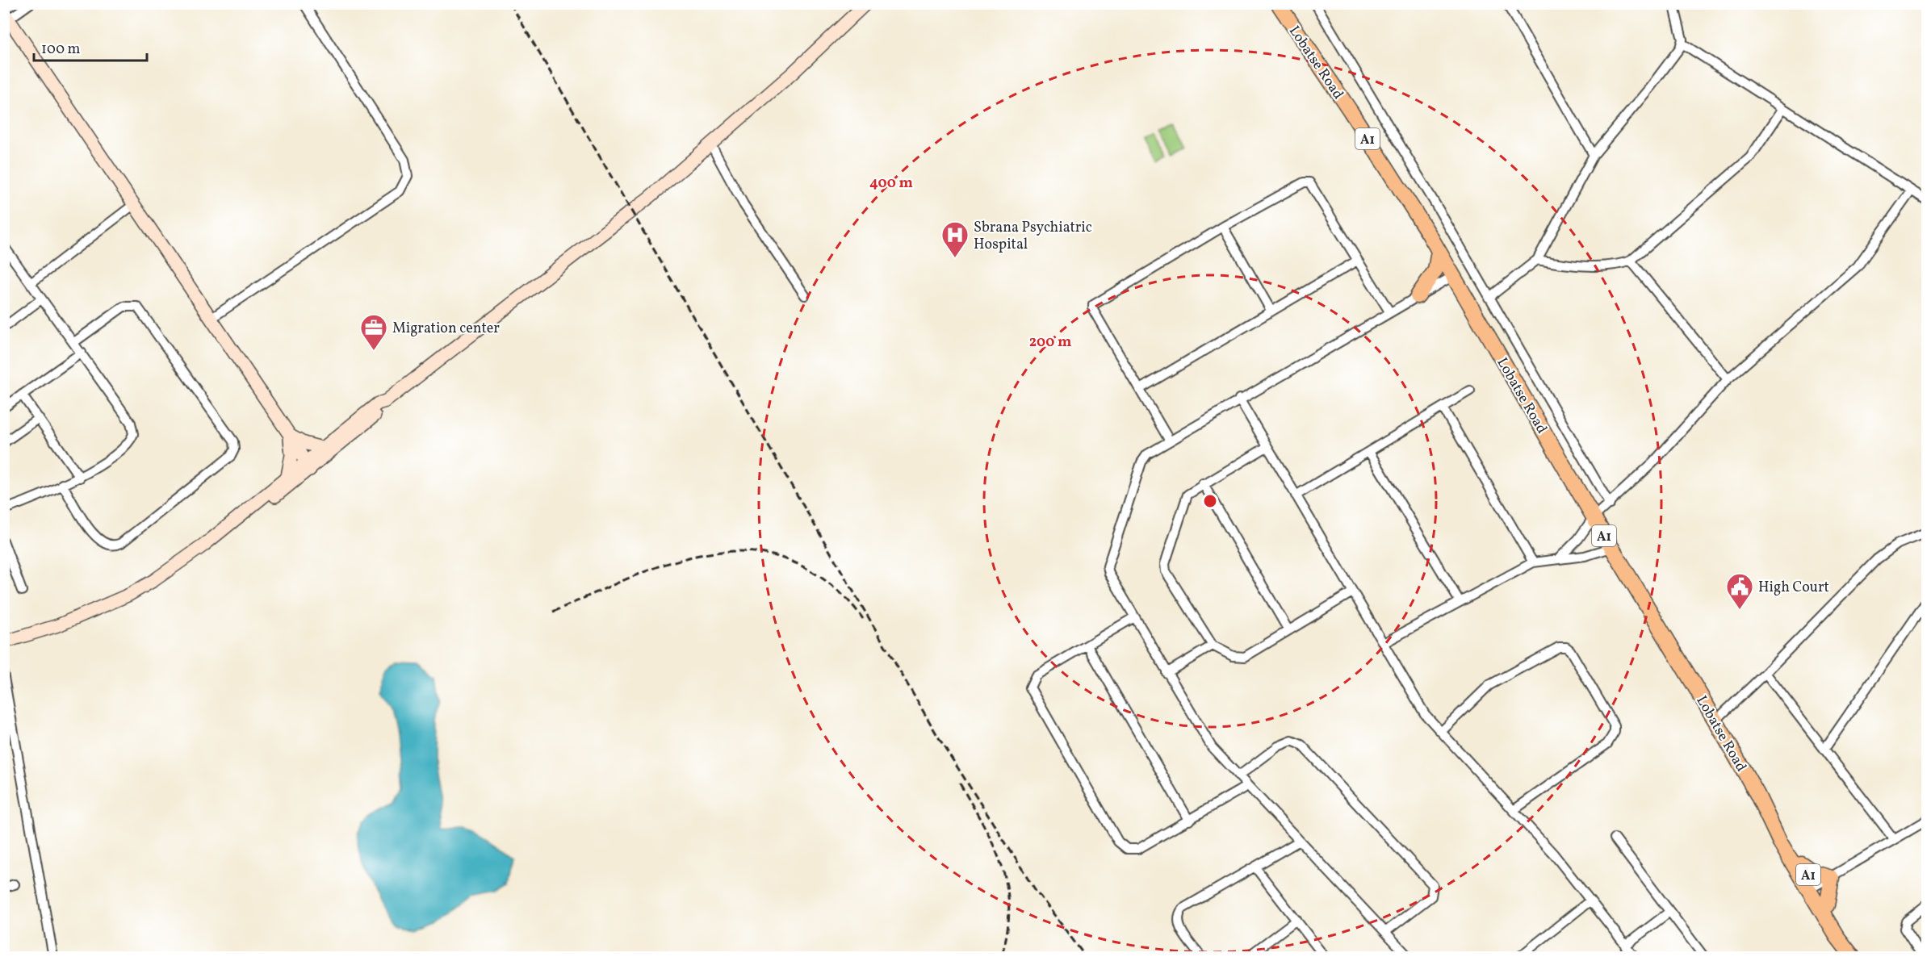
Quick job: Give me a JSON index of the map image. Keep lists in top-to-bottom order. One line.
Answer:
{"streets":{"highway":["Lobatse Road","A1"]},"places":{"hospital":["Sbrana Psychiatric Hospital"],"office":["Migration center"],"public building":["High Court"]},"scale_bar":"100 m","rings":["400 m","200 m"]}
